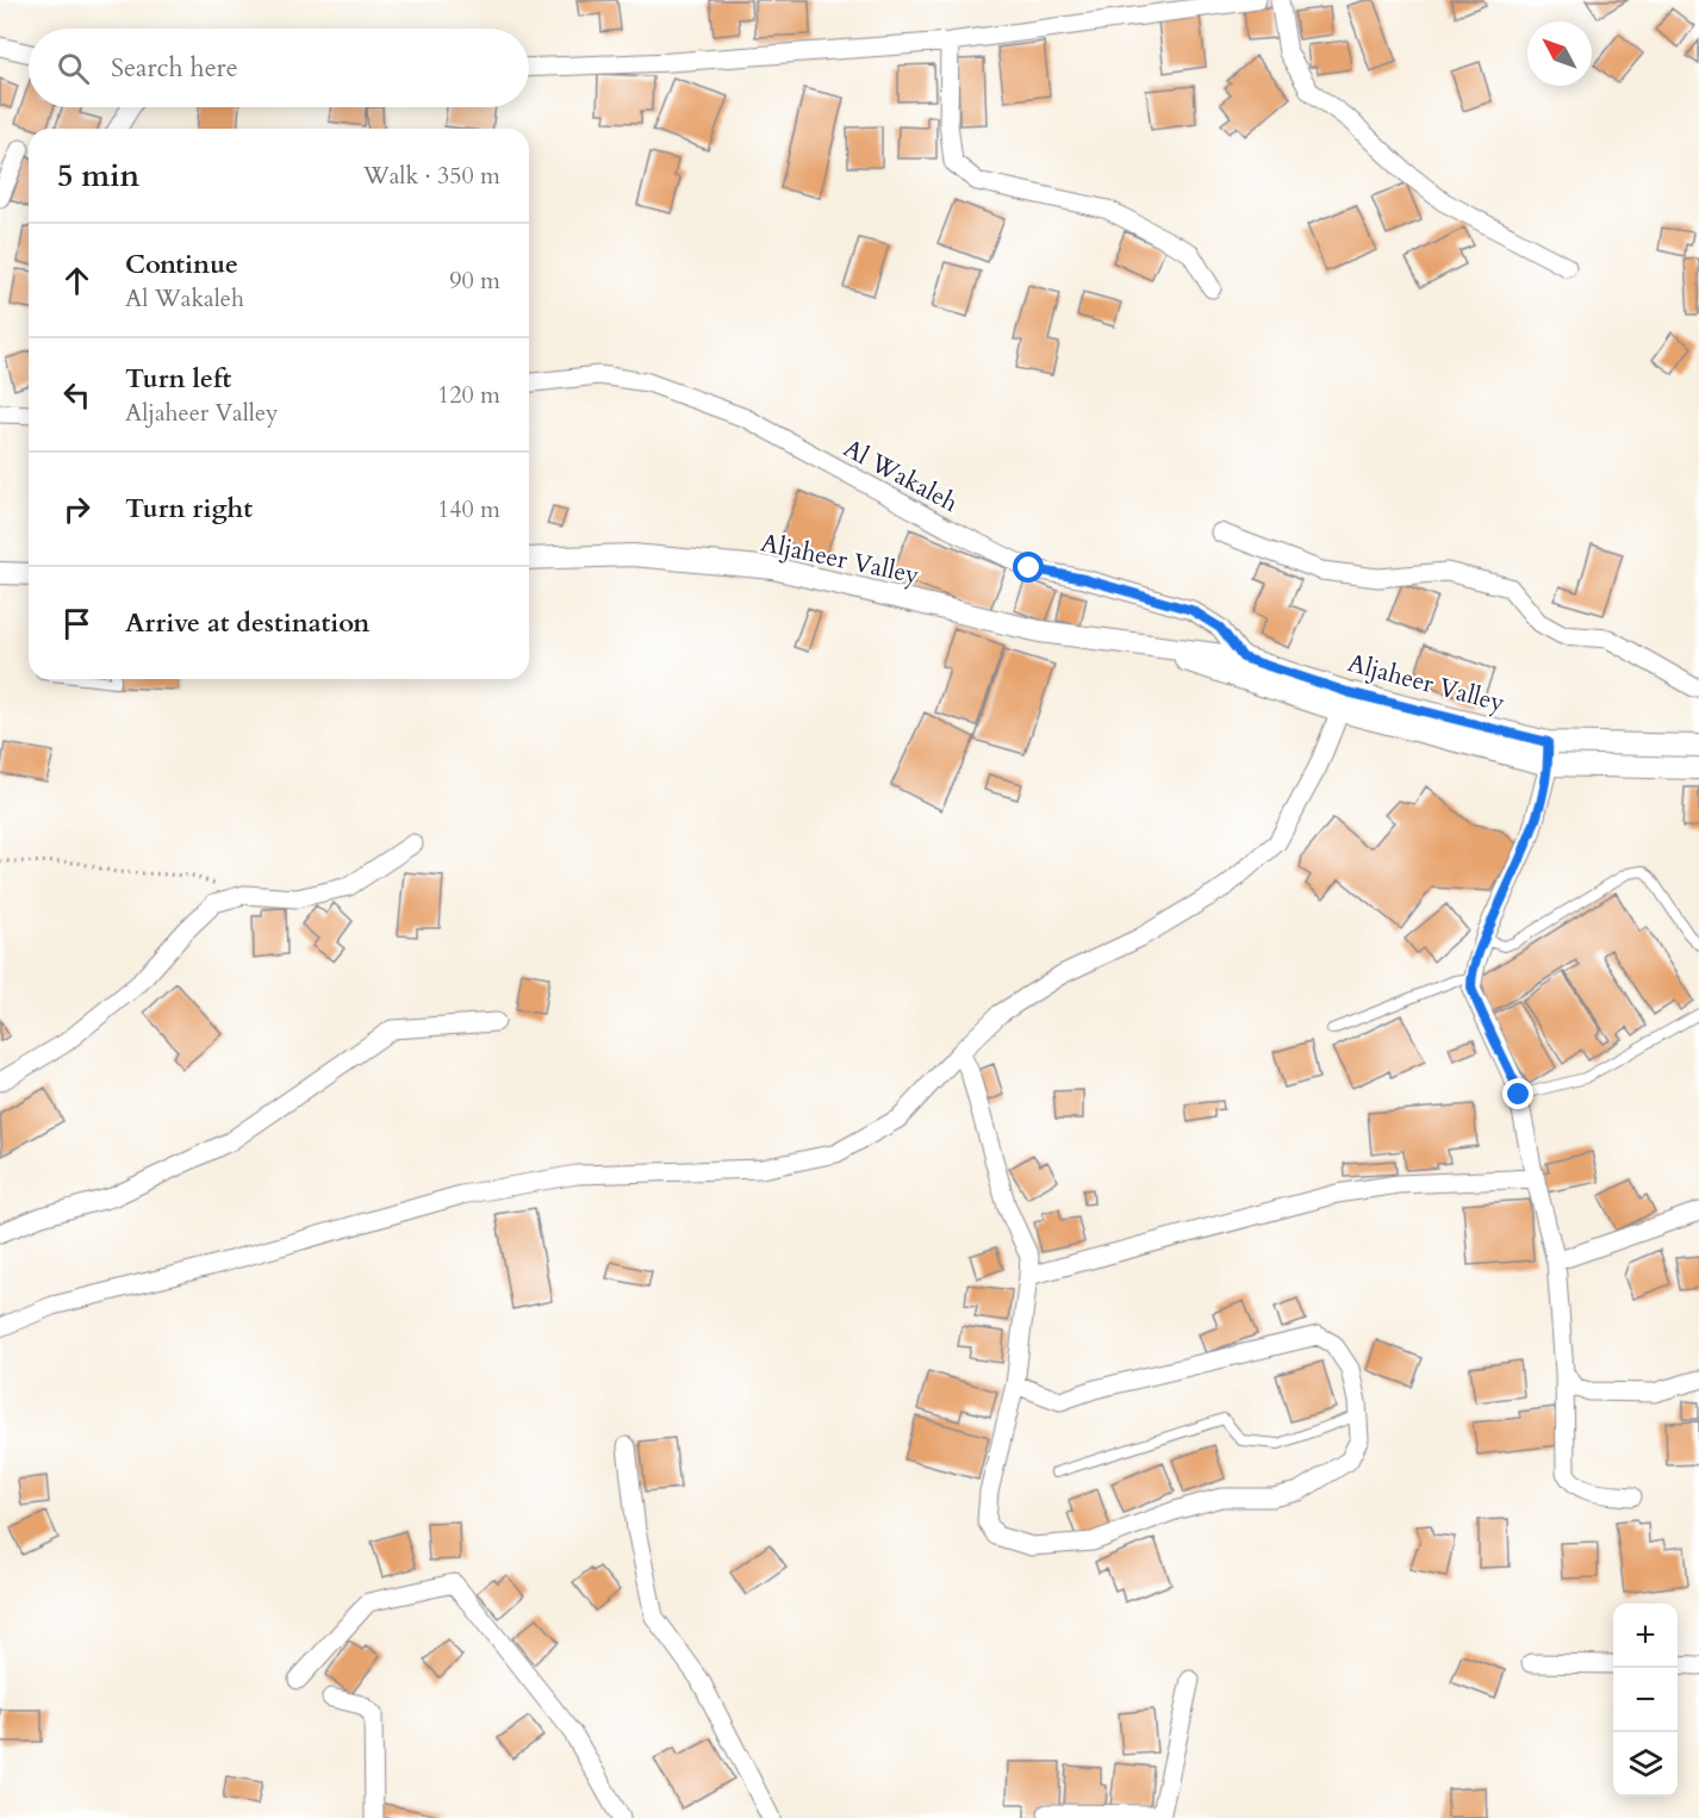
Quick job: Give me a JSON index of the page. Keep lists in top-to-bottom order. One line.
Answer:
{"streets":{"street":["Al Wakaleh","Aljaheer Valley"]},"crossings":[["Al Wakaleh","Aljaheer Valley"]],"north":"top left","page":{"search":"Search here","heading":["5 min","Walk · 350 m"],"list":[["Continue","Al Wakaleh","90 m"],["Turn left","Aljaheer Valley","120 m"],["Turn right","140 m"],"Arrive at destination"],"map_buttons":["+","−"]}}
